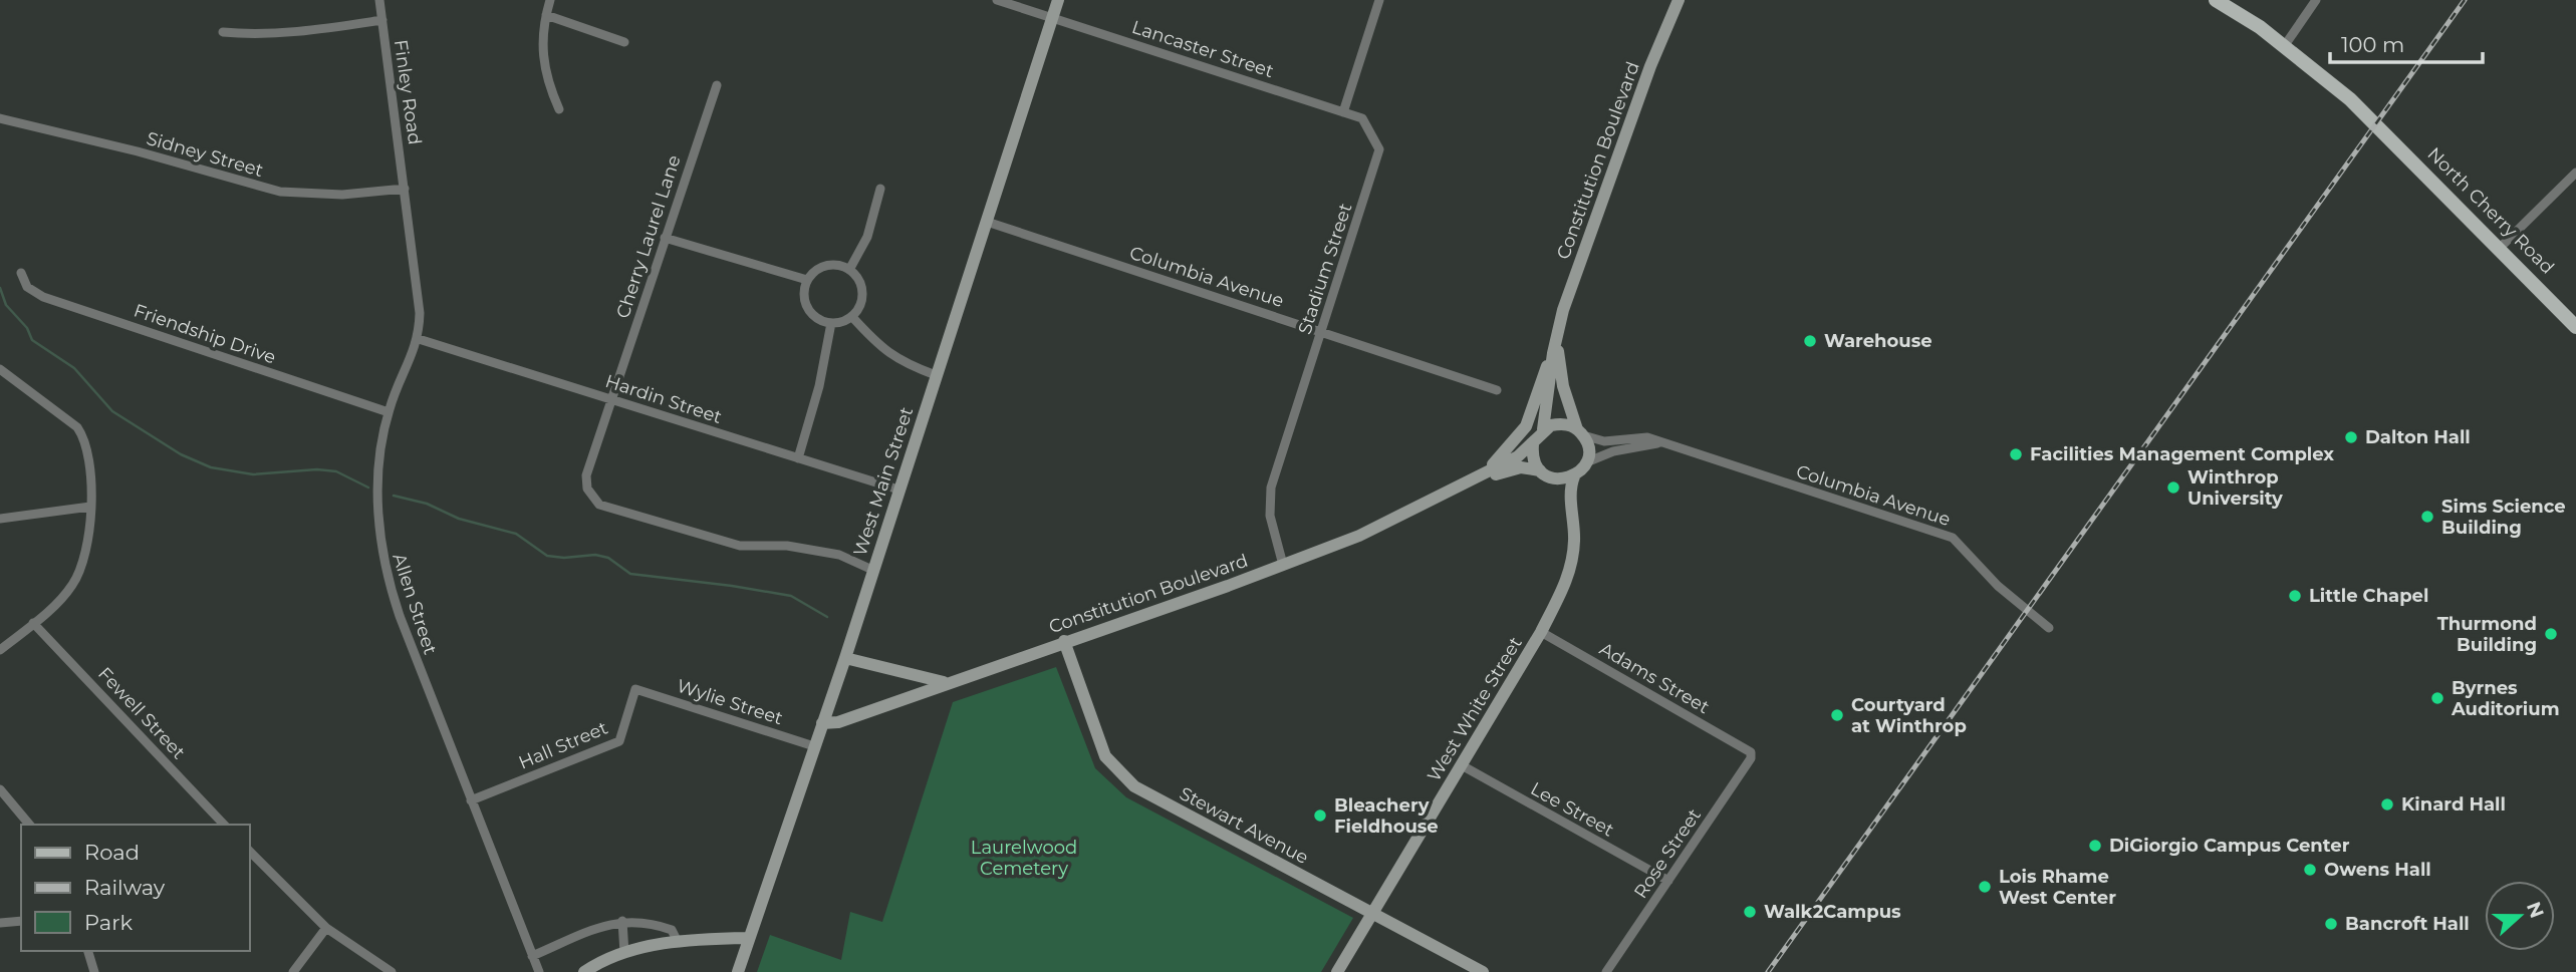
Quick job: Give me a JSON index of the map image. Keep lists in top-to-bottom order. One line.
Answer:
{"streets":{"main road":["North Cherry Road"],"street":["Lancaster Street","Finley Road","Sidney Street","Constitution Boulevard","Cherry Laurel Lane","Stadium Street","Columbia Avenue","Friendship Drive","Hardin Street","West Main Street","Allen Street","Adams Street","Wylie Street","West White Street","Fewell Street","Hall Street","Lee Street","Stewart Avenue","Rose Street"]},"crossings":[["Lancaster Street","Stadium Street"],["Lancaster Street","West Main Street"],["Finley Road","Sidney Street"],["Finley Road","Allen Street"],["Sidney Street","Allen Street"],["Constitution Boulevard","Stadium Street"],["Constitution Boulevard","Columbia Avenue"],["Constitution Boulevard","West Main Street"],["Constitution Boulevard","West White Street"],["Constitution Boulevard","Stewart Avenue"],["Cherry Laurel Lane","Hardin Street"],["Cherry Laurel Lane","West Main Street"],["Stadium Street","Columbia Avenue"],["Columbia Avenue","West Main Street"],["Columbia Avenue","West White Street"],["Friendship Drive","Allen Street"],["Hardin Street","West Main Street"],["Hardin Street","Allen Street"],["West Main Street","Wylie Street"],["Allen Street","Hall Street"],["Adams Street","West White Street"],["Adams Street","Rose Street"],["Wylie Street","Hall Street"],["West White Street","Lee Street"],["West White Street","Stewart Avenue"],["Lee Street","Rose Street"]],"parks":["Laurelwood Cemetery"],"places":["Warehouse","Dalton Hall","Facilities Management Complex","Winthrop University","Sims Science Building","Little Chapel","Thurmond Building","Byrnes Auditorium","Courtyard at Winthrop","Kinard Hall","Bleachery Fieldhouse","DiGiorgio Campus Center","Owens Hall","Lois Rhame West Center","Walk2Campus","Bancroft Hall"],"legend":["Road","Railway","Park"],"scale_bar":"100 m","north":"right"}
